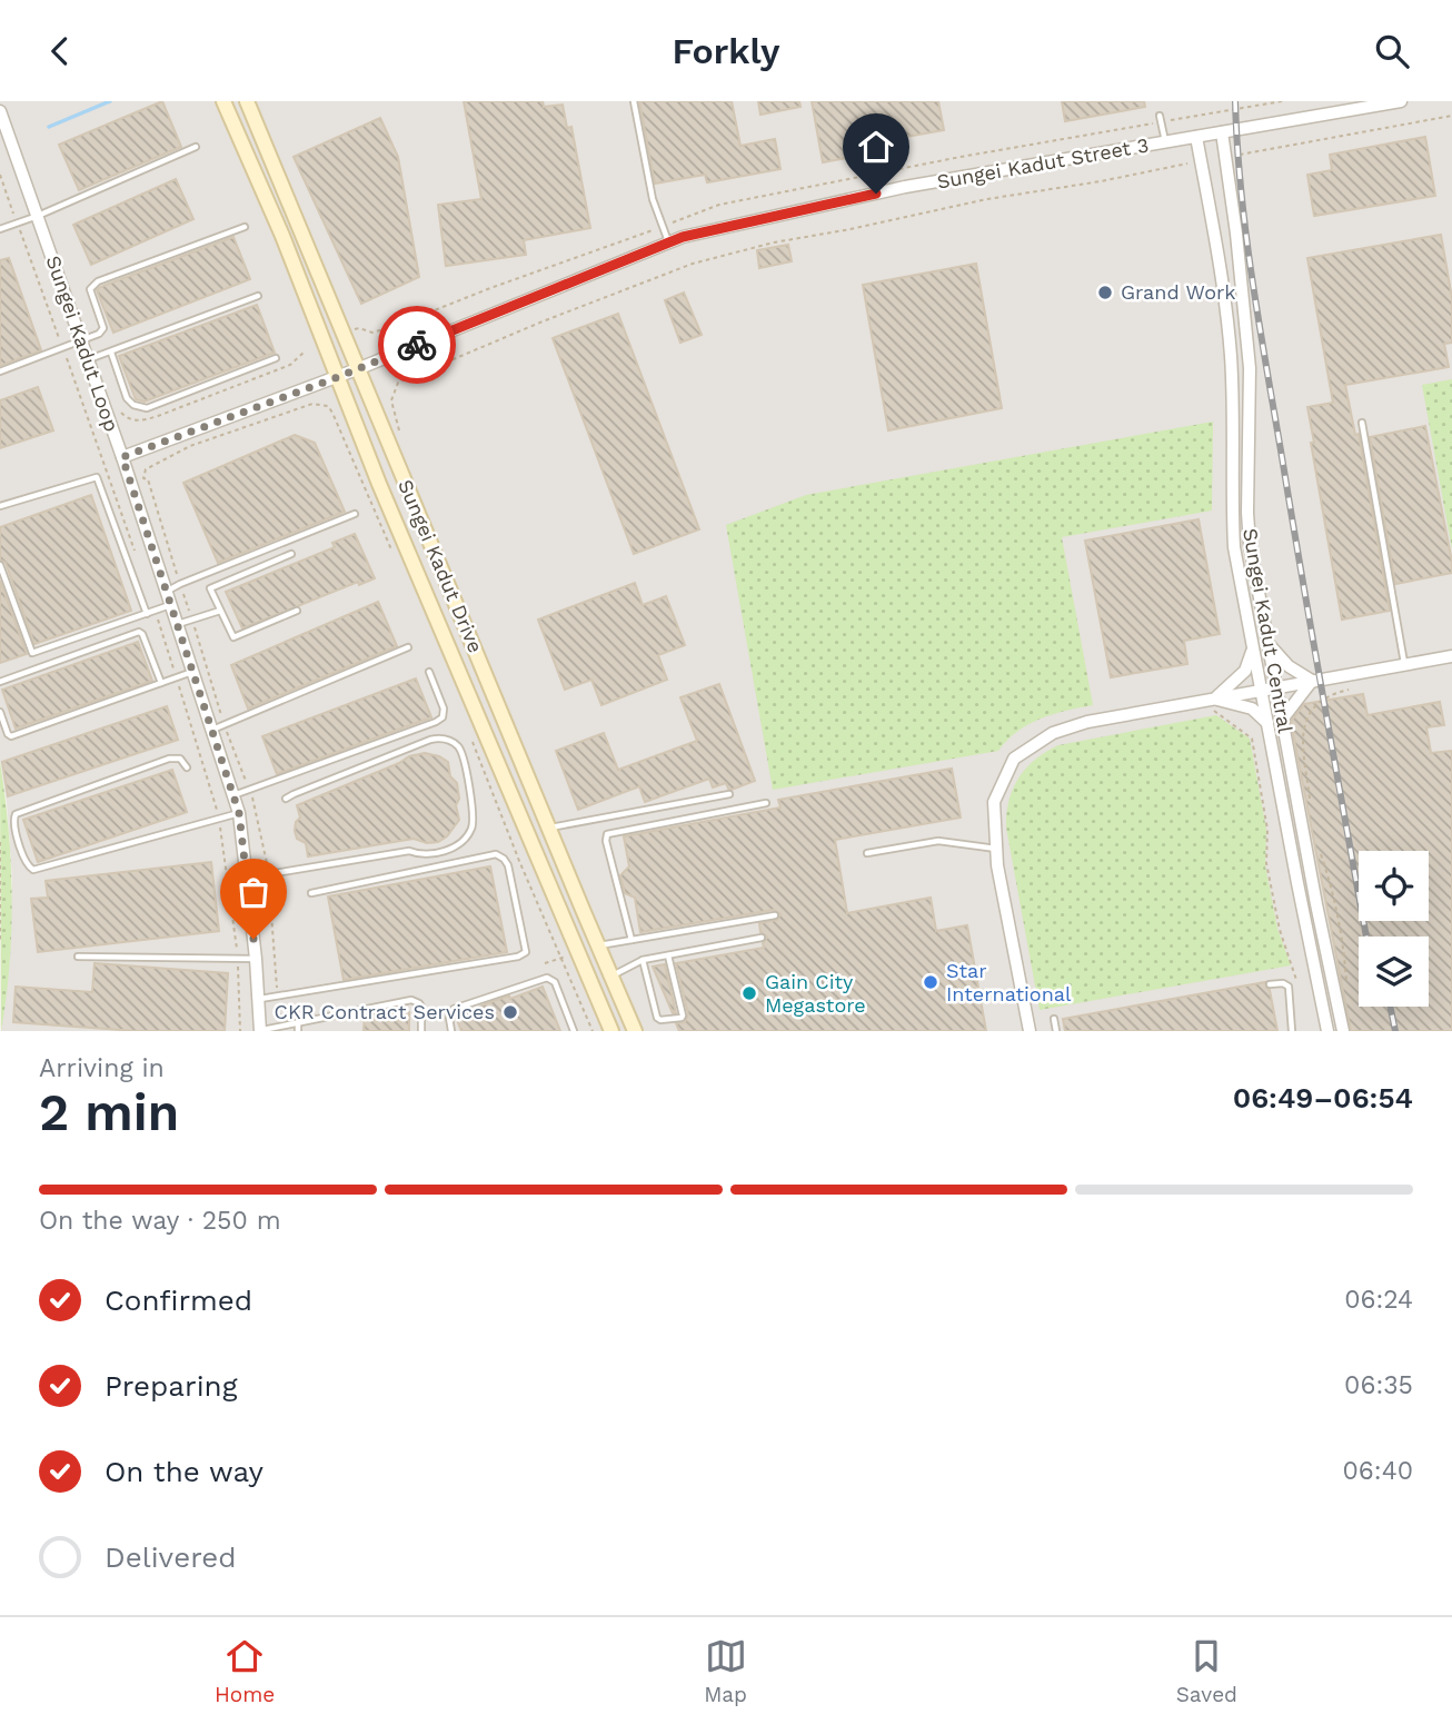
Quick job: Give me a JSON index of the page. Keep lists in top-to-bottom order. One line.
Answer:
{"streets":{"main road":["Sungei Kadut Drive"],"street":["Sungei Kadut Street 3","Sungei Kadut Loop","Sungei Kadut Central"]},"crossings":[["Sungei Kadut Street 3","Sungei Kadut Loop"],["Sungei Kadut Street 3","Sungei Kadut Drive"],["Sungei Kadut Street 3","Sungei Kadut Central"]],"places":["Grand Work","Star International","Gain City Megastore","CKR Contract Services"],"page":{"header":"Forkly","heading":["2 min","Arriving in","06:49–06:54"],"bar":"On the way · 250 m","list":[["Confirmed","06:24"],["Preparing","06:35"],["On the way","06:40"],"Delivered"],"tabs":["Home","Map","Saved"]}}
